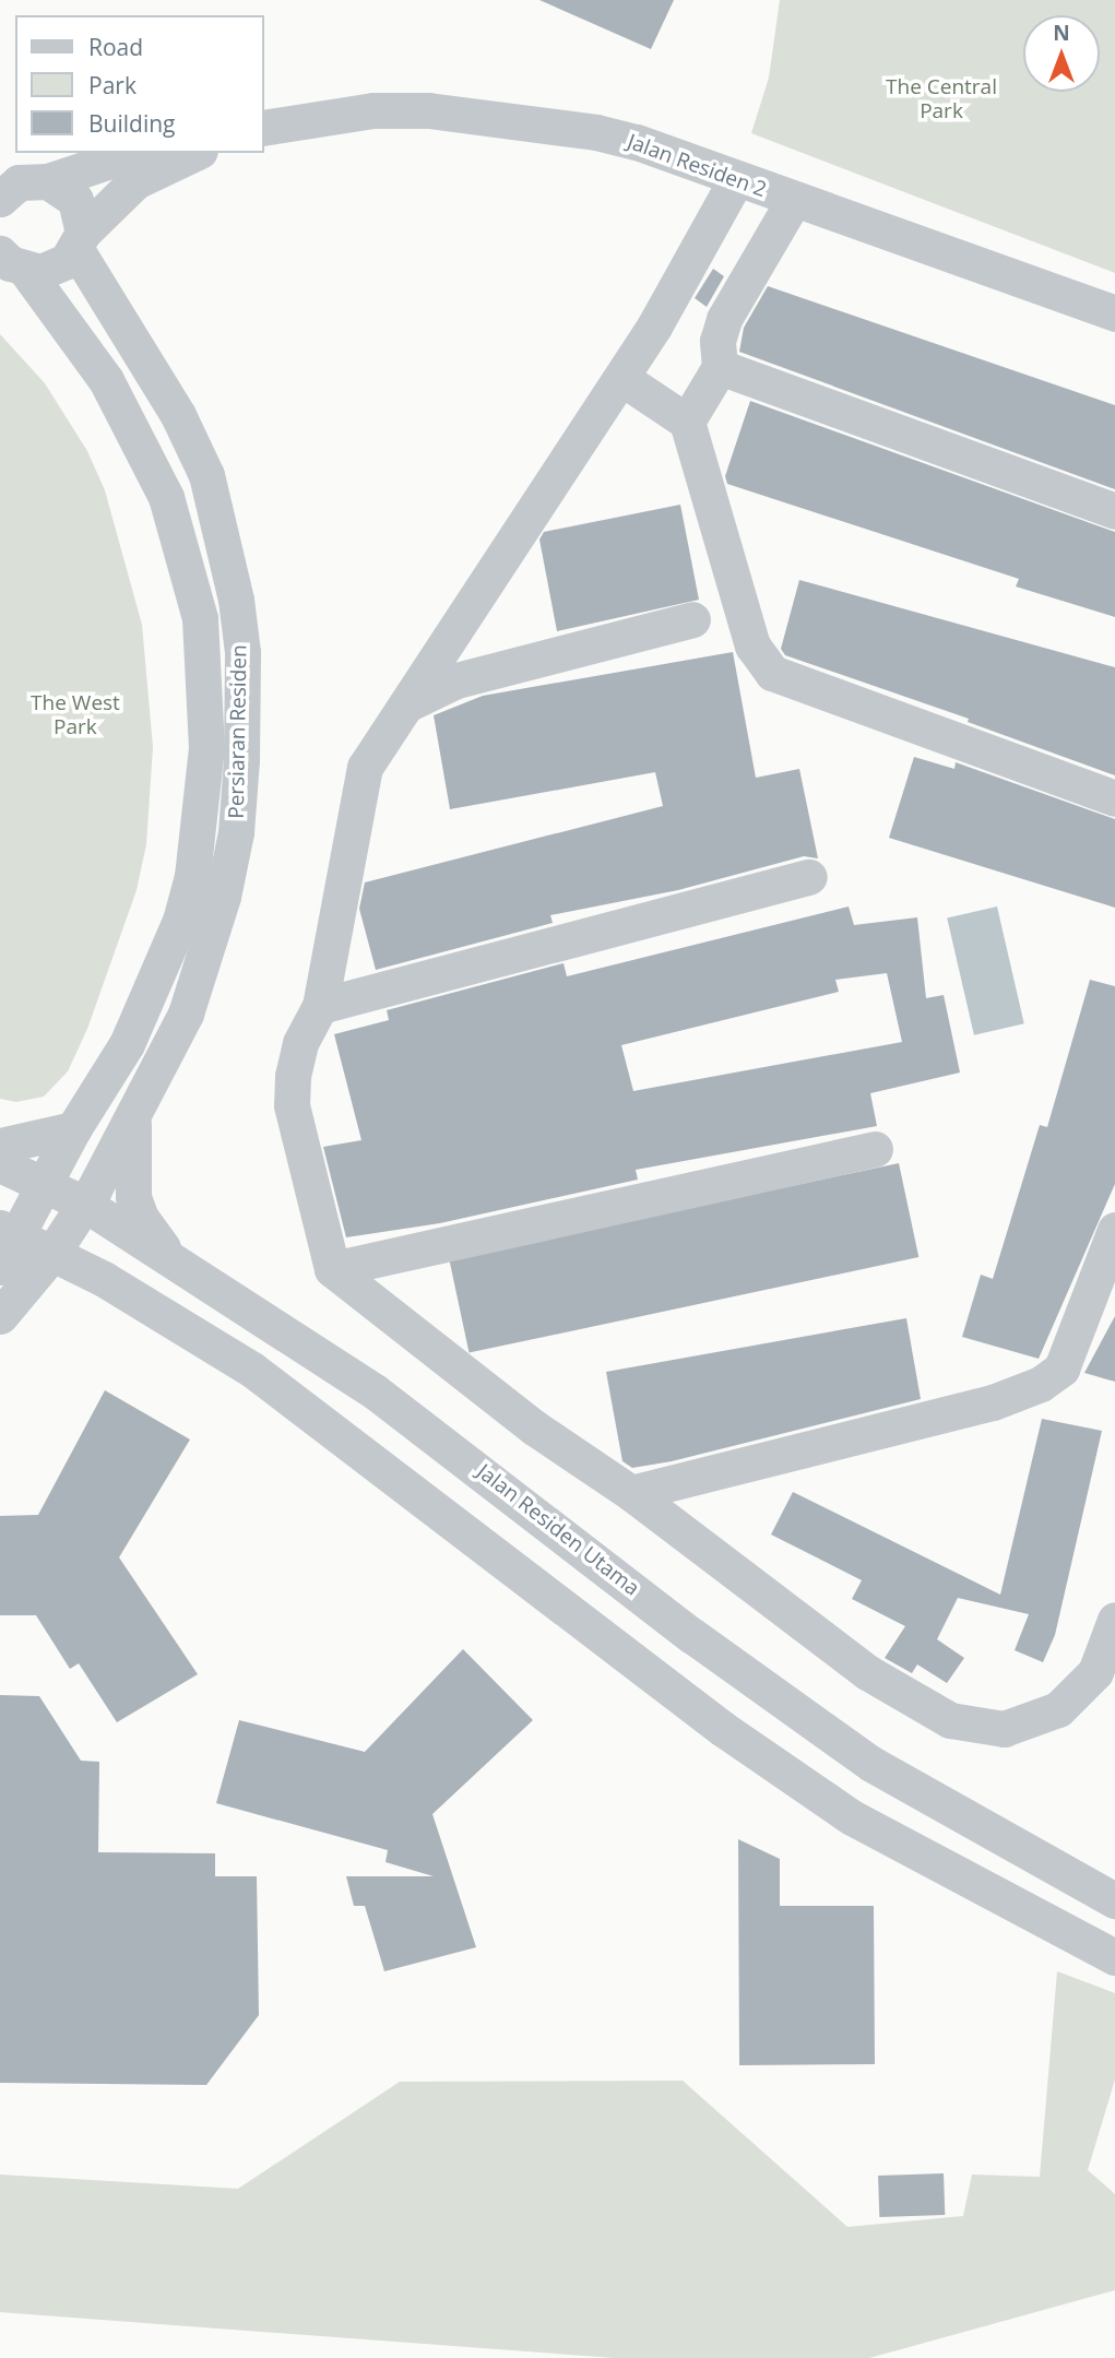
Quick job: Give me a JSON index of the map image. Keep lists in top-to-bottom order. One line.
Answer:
{"streets":{"street":["Jalan Residen 2","Persiaran Residen","Jalan Residen Utama"]},"crossings":[["Persiaran Residen","Jalan Residen Utama"]],"parks":["The Central Park","The West Park"],"legend":["Road","Park","Building"],"north":"top"}
